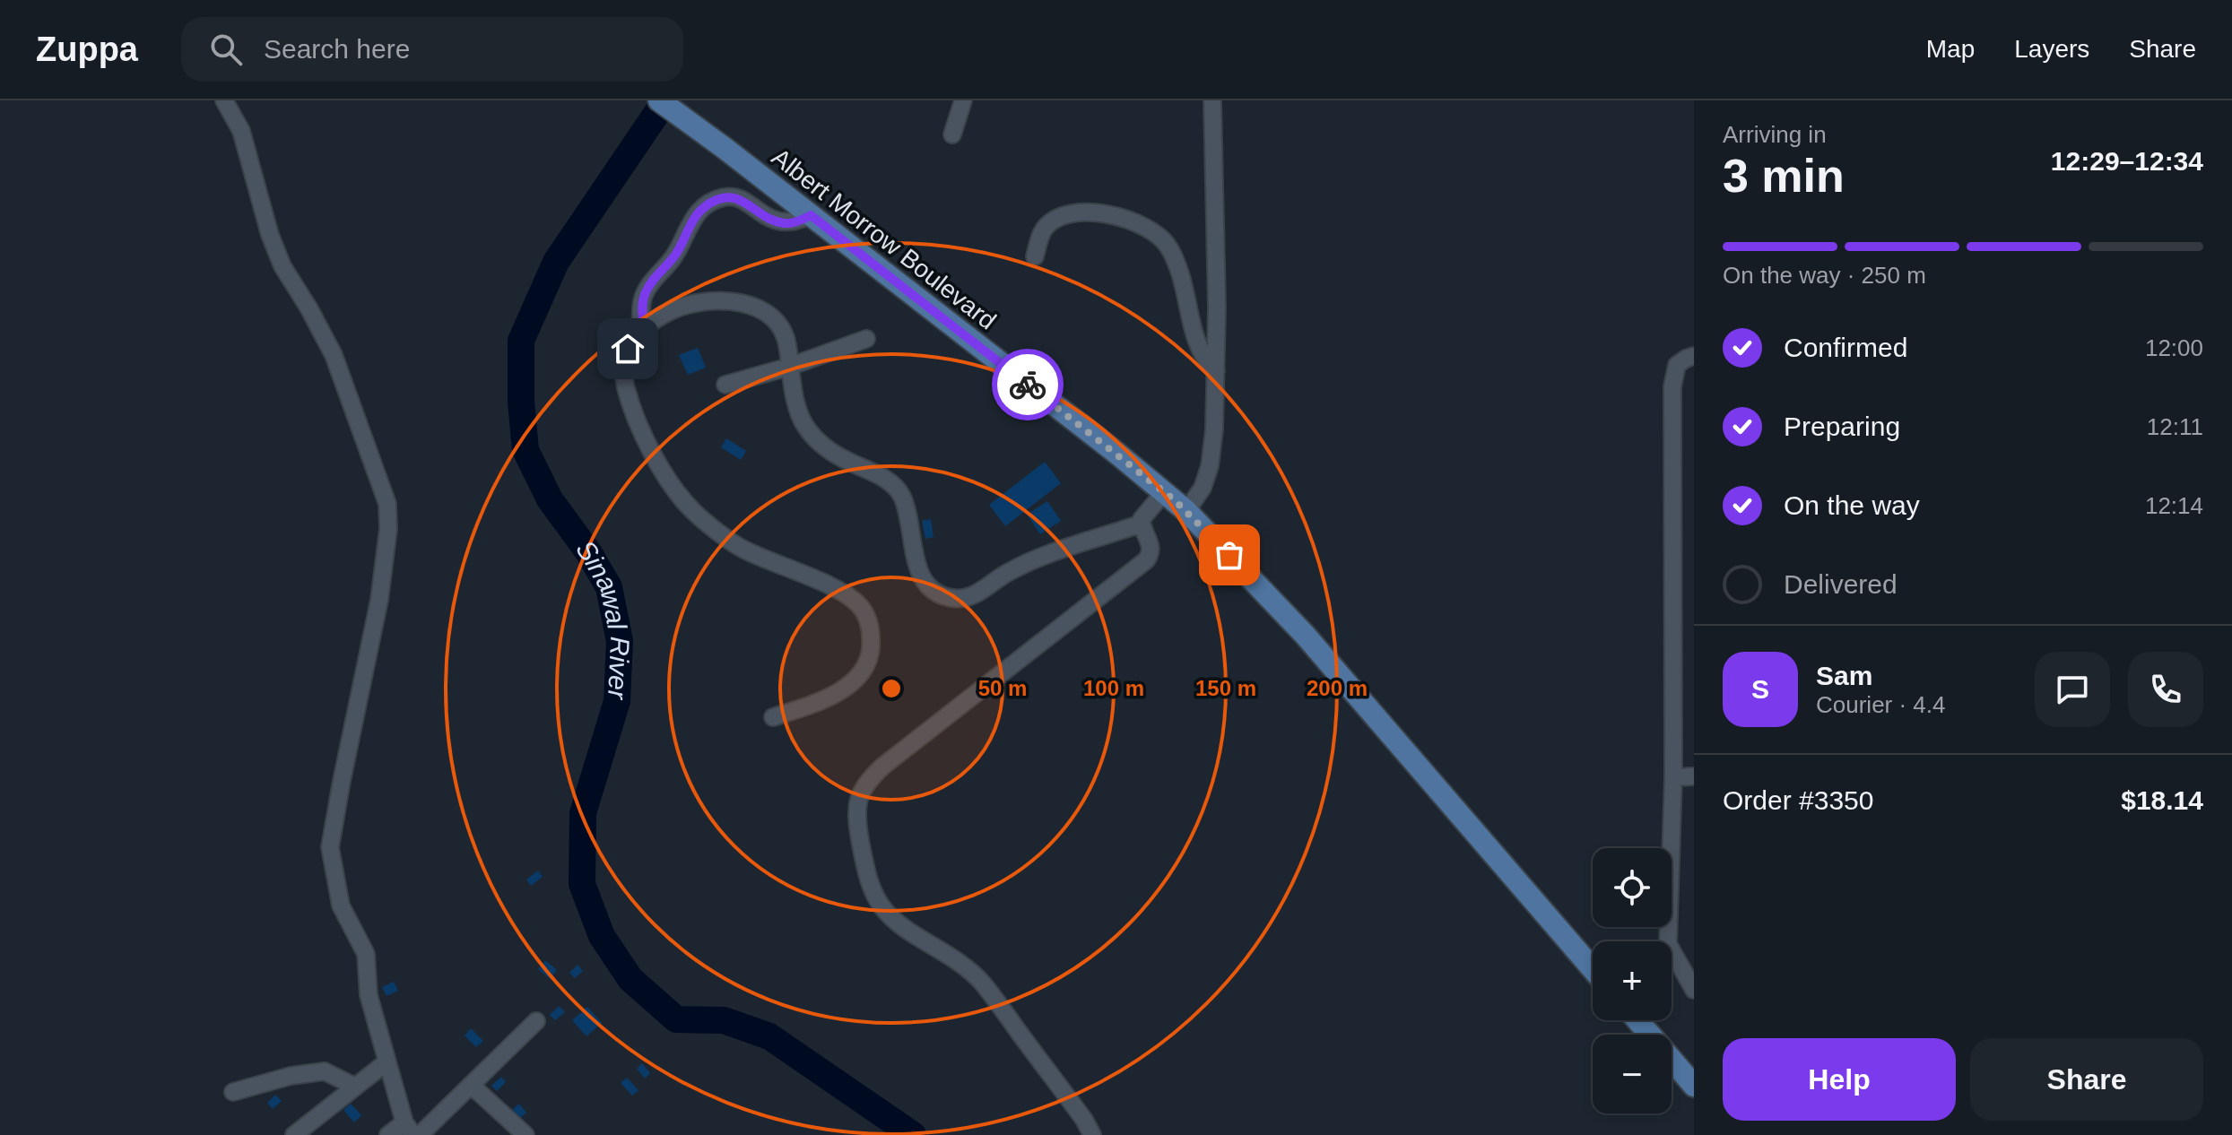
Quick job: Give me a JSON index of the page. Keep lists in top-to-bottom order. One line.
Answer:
{"streets":{"main road":["Albert Morrow Boulevard"]},"water":["Sinawal River"],"page":{"header":"Zuppa","search":"Search here","nav":["Map","Layers","Share"],"heading":["3 min","Arriving in","12:29–12:34"],"panel":["Sam","Courier · 4.4","Order #3350","$18.14"],"bar":"On the way · 250 m","list":[["Confirmed","12:00"],["Preparing","12:11"],["On the way","12:14"],"Delivered"],"round":"S","map_buttons":["+","−"],"buttons":["Help","Share"]},"rings":["50 m","100 m","150 m","200 m"]}
